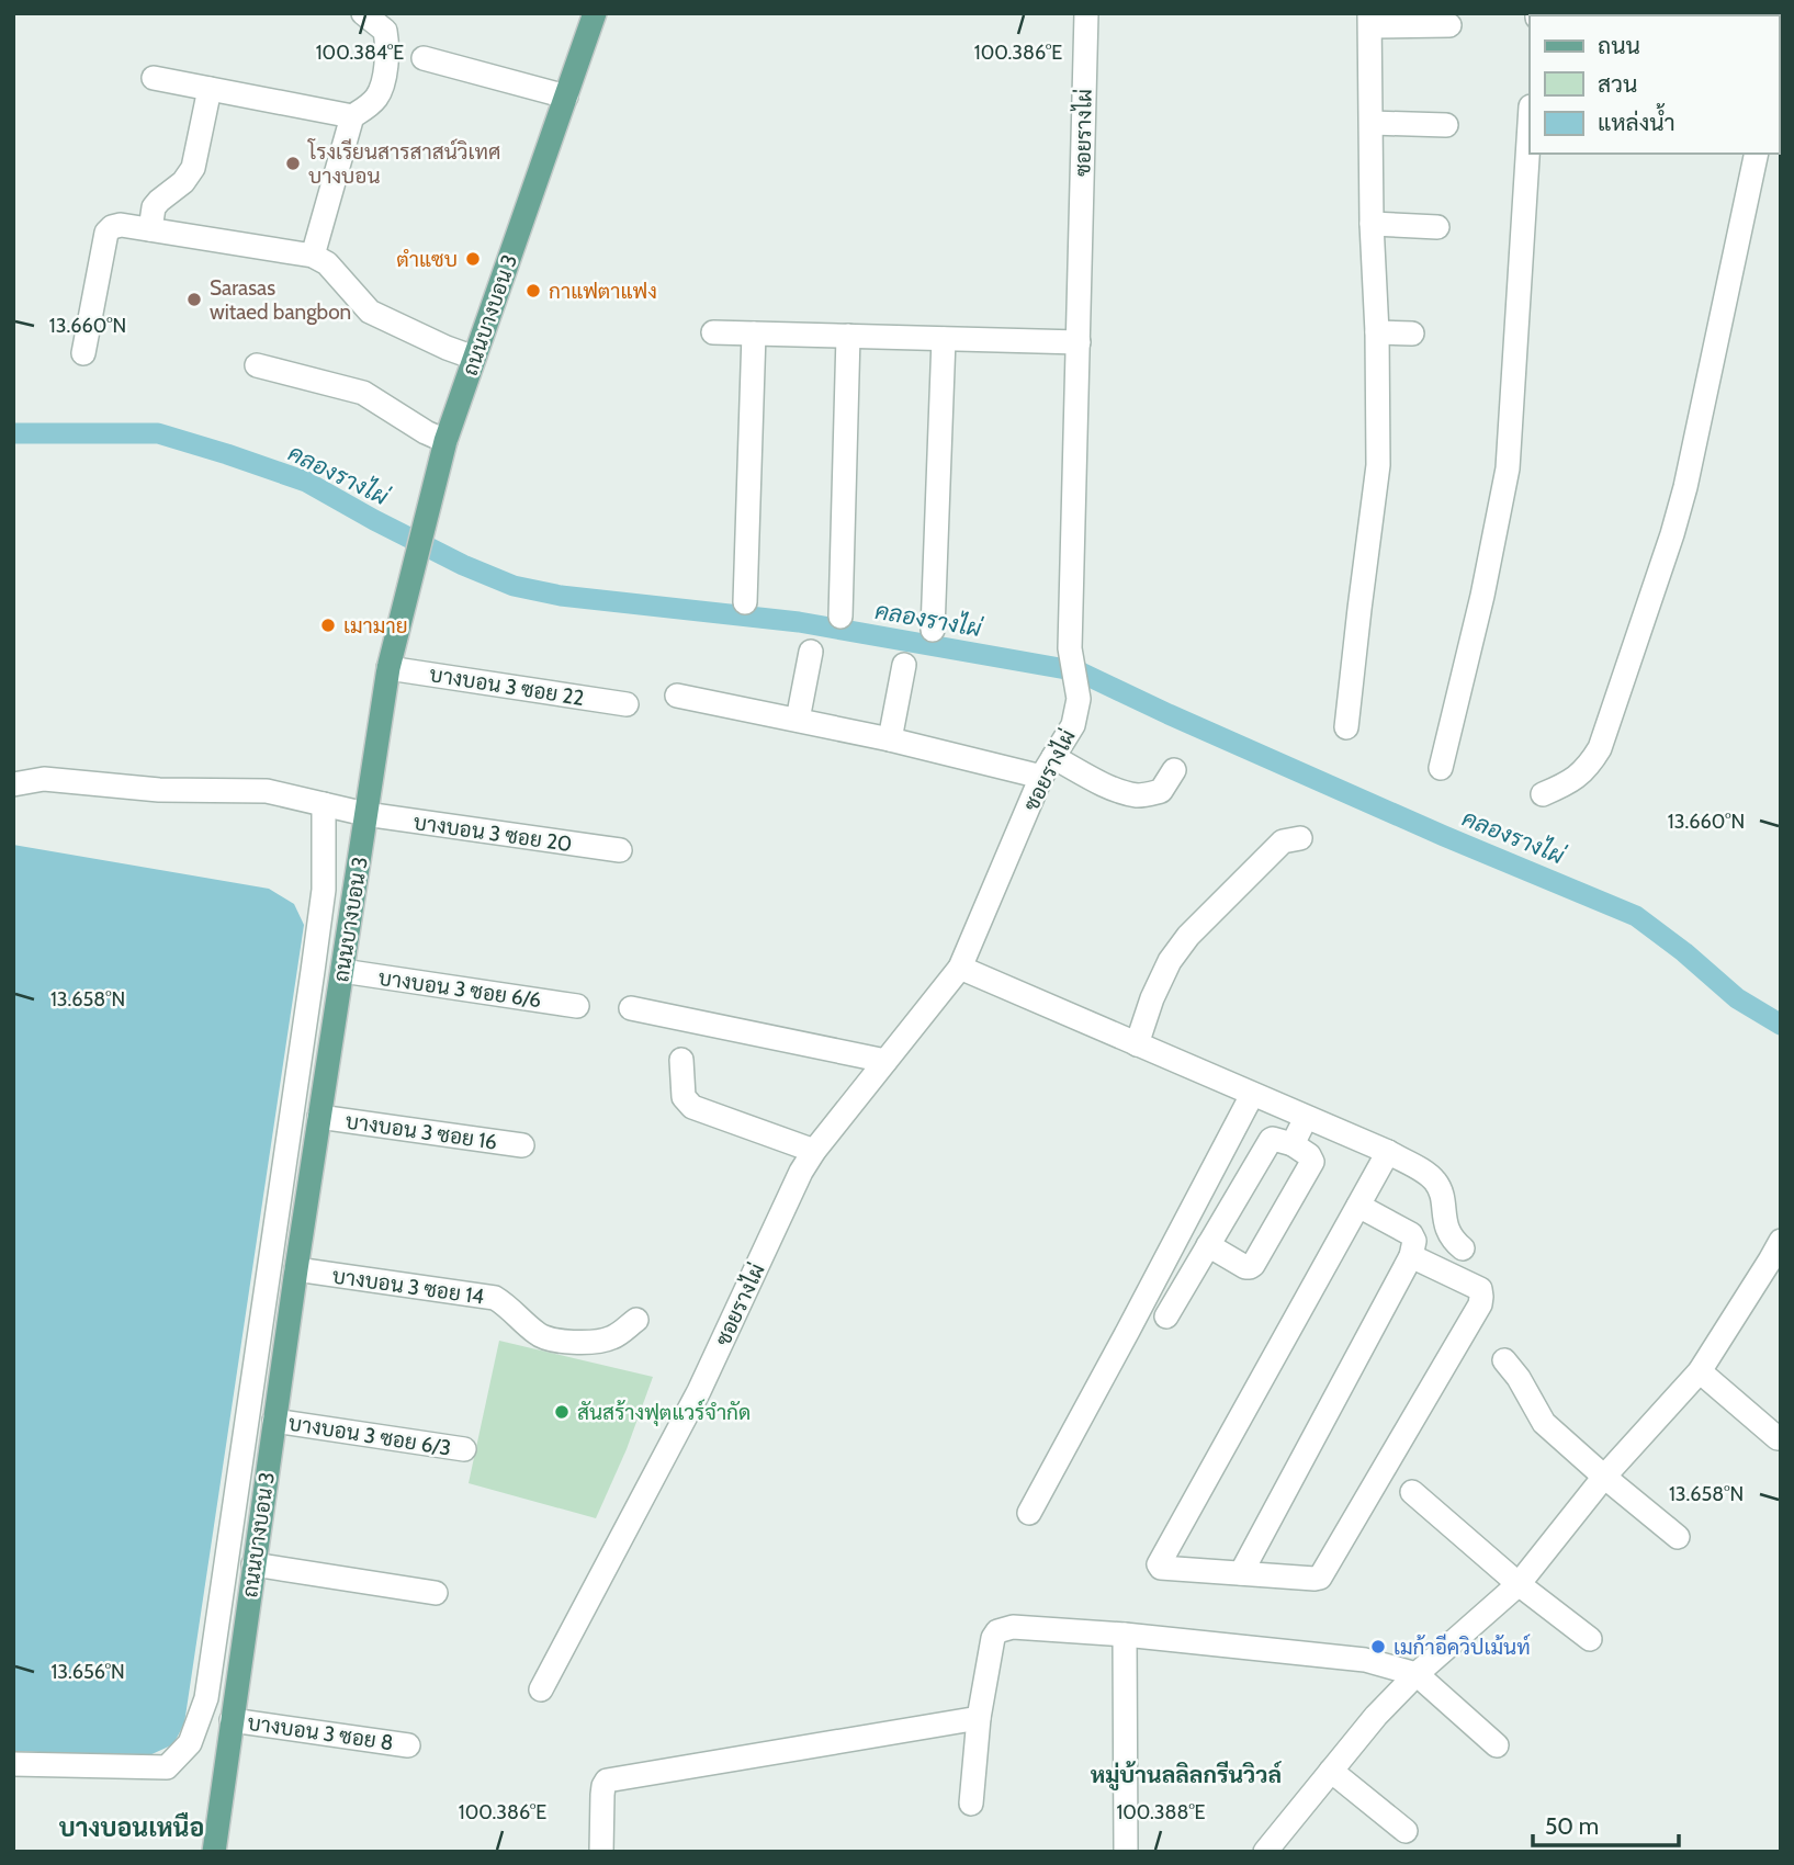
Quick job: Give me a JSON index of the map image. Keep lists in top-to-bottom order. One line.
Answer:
{"streets":{"main road":["ถนนบางบอน 3"],"street":["ซอยรางไผ่","บางบอน 3 ซอย 22","บางบอน 3 ซอย 20","บางบอน 3 ซอย 6/6","บางบอน 3 ซอย 16","บางบอน 3 ซอย 14","บางบอน 3 ซอย 6/3","บางบอน 3 ซอย 8"]},"crossings":[["ถนนบางบอน 3","บางบอน 3 ซอย 22"],["ถนนบางบอน 3","บางบอน 3 ซอย 20"],["ถนนบางบอน 3","บางบอน 3 ซอย 6/6"],["ถนนบางบอน 3","บางบอน 3 ซอย 16"],["ถนนบางบอน 3","บางบอน 3 ซอย 14"],["ถนนบางบอน 3","บางบอน 3 ซอย 6/3"],["ถนนบางบอน 3","บางบอน 3 ซอย 8"]],"districts":["หมู่บ้านลลิลกรีนวิวล์","บางบอนเหนือ"],"water":["คลองรางไผ่"],"places":["โรงเรียนสารสาสน์วิเทศ บางบอน","ตำแซบ","กาแฟตาแฟง","Sarasas witaed bangbon","เมามาย","สันสร้างฟุตแวร์จำกัด","เมก้าอีควิปเม้นท์"],"legend":["ถนน","สวน","แหล่งน้ำ"],"scale_bar":"50 m","coordinates":["100.384°E","100.386°E","13.660°N","13.658°N","13.656°N","100.388°E"]}
